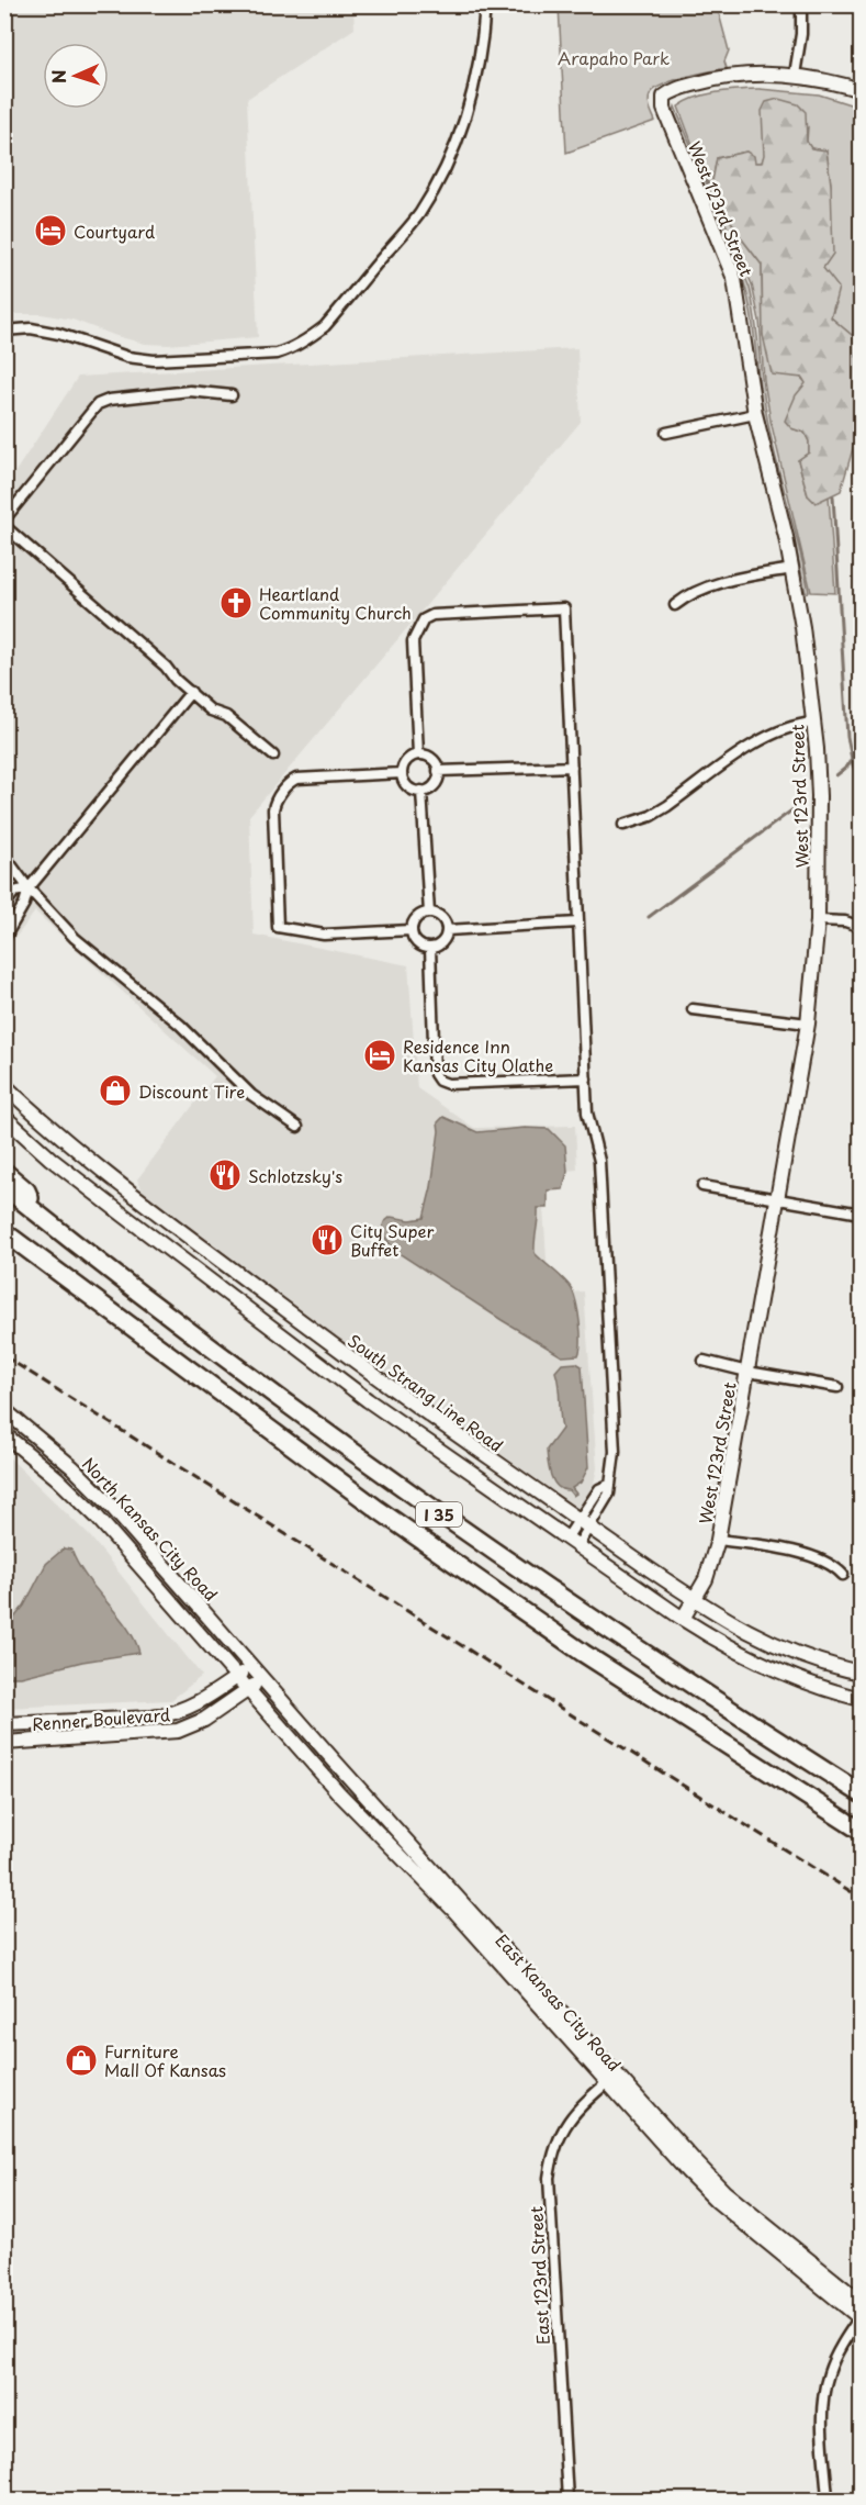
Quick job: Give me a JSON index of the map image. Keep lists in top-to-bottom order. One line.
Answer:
{"streets":{"highway":["I 35"],"main road":["West 123rd Street","South Strang Line Road","North Kansas City Road","Renner Boulevard","East Kansas City Road"],"street":["East 123rd Street"]},"crossings":[["West 123rd Street","South Strang Line Road"],["North Kansas City Road","Renner Boulevard"],["North Kansas City Road","East Kansas City Road"],["Renner Boulevard","East Kansas City Road"],["East Kansas City Road","East 123rd Street"]],"parks":["Arapaho Park"],"places":{"hotel":["Courtyard","Residence Inn Kansas City Olathe"],"church":["Heartland Community Church"],"shop":["Discount Tire","Furniture Mall Of Kansas"],"restaurant":["Schlotzsky's","City Super Buffet"]},"north":"left"}
